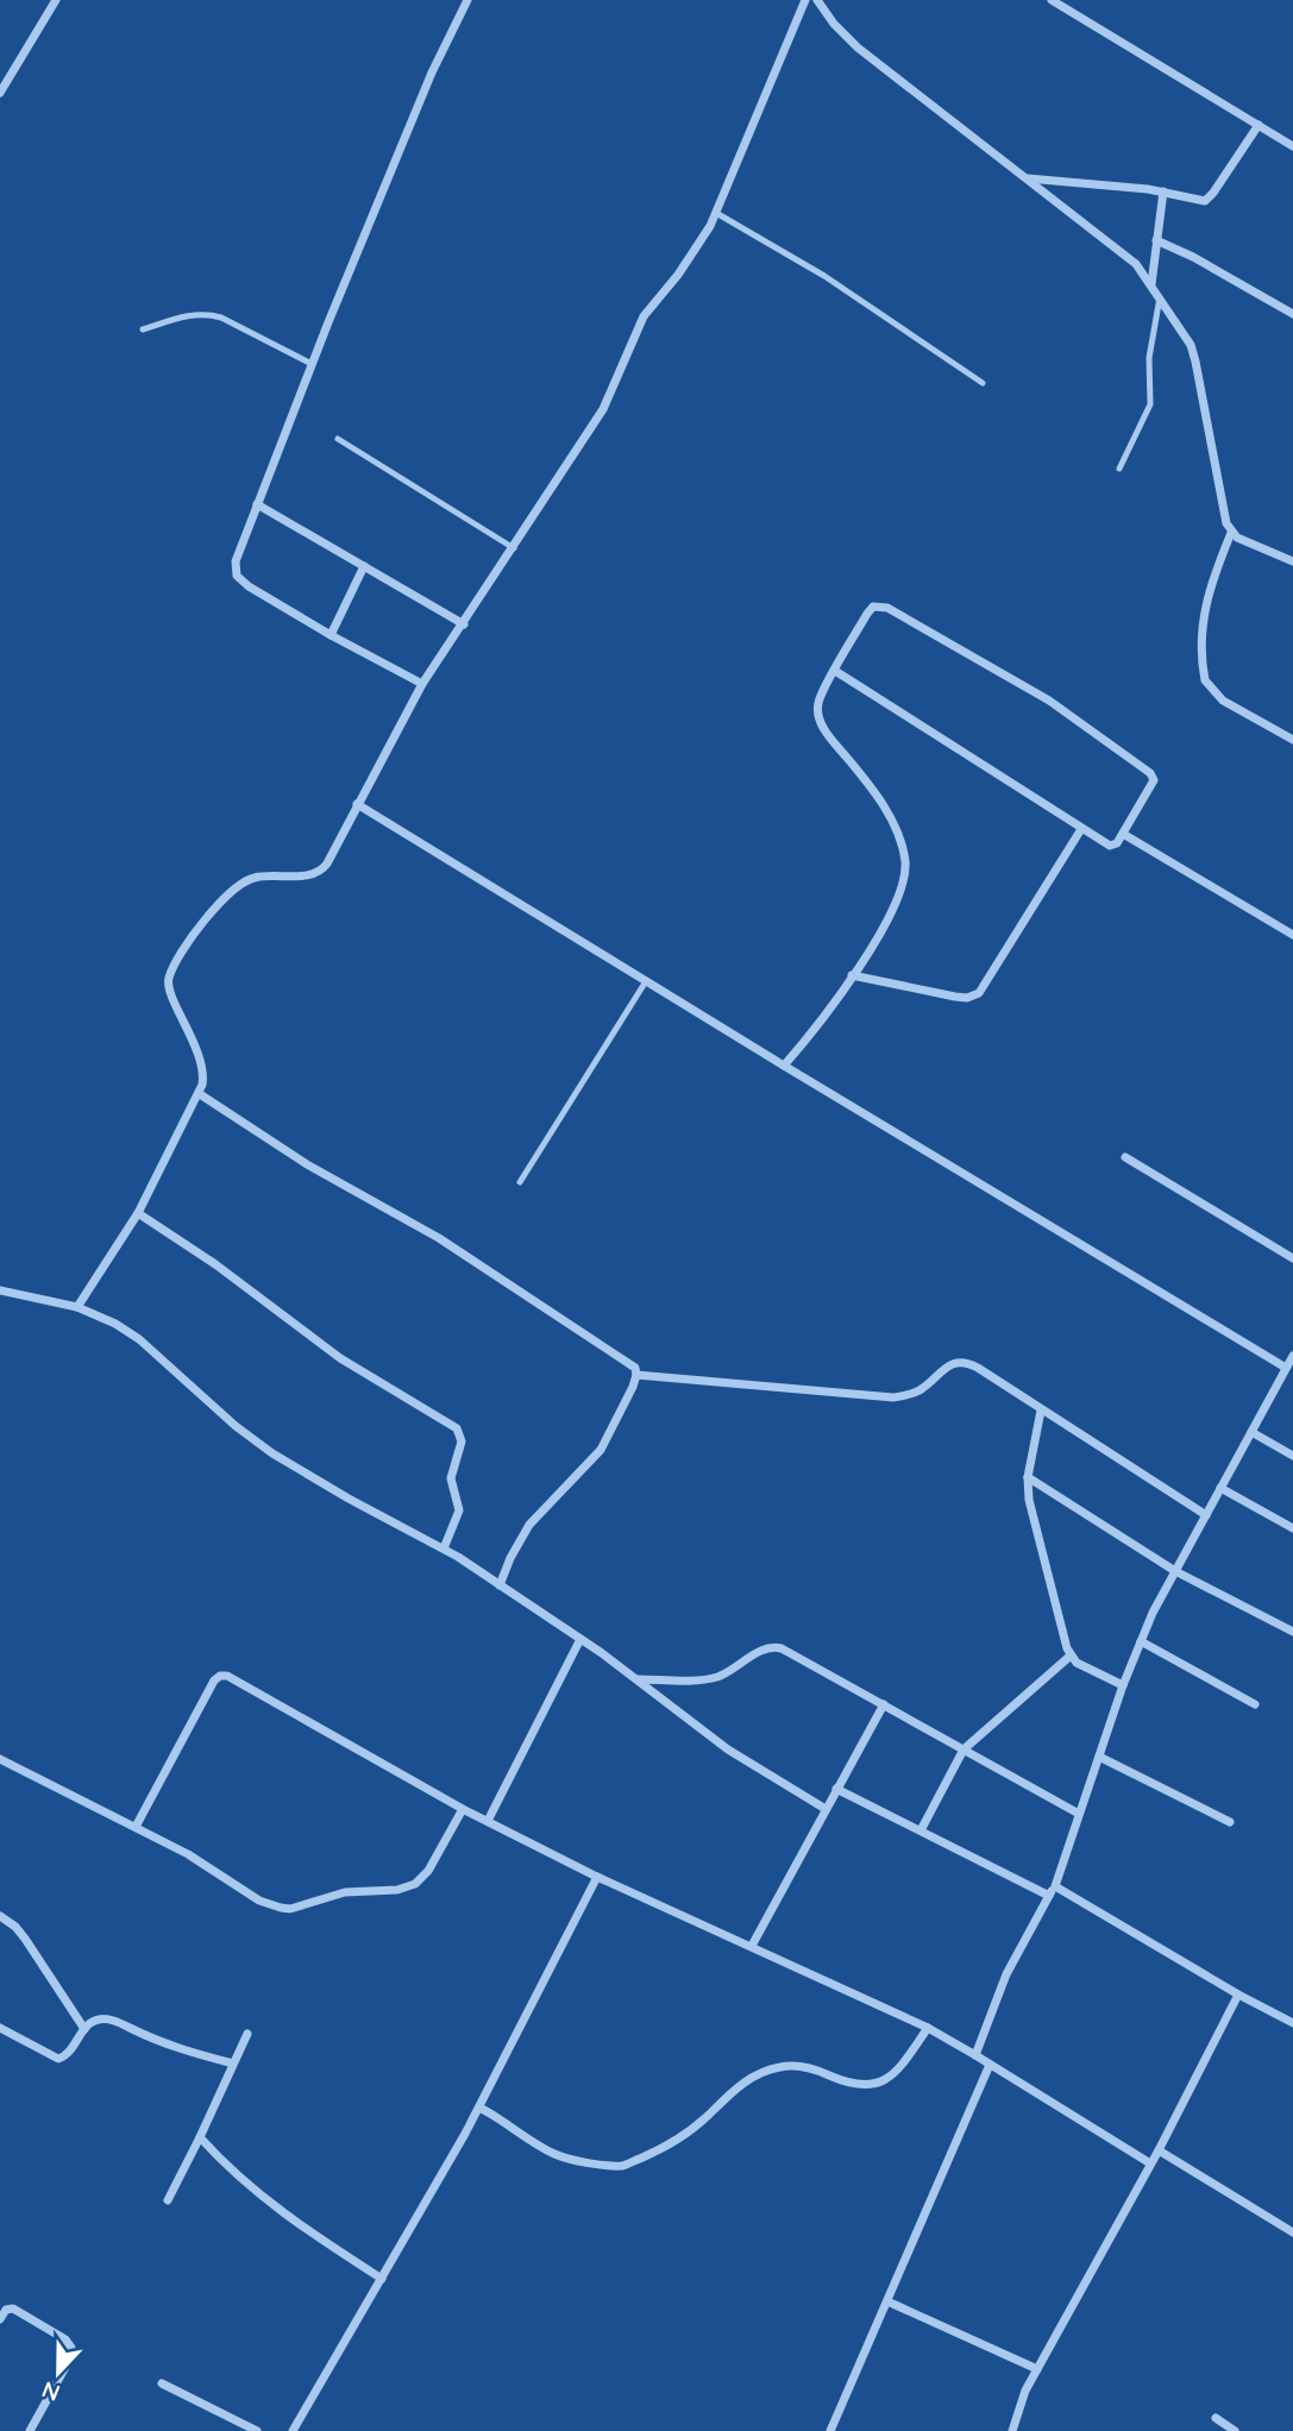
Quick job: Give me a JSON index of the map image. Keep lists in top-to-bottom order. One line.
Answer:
{"north":"bottom"}
